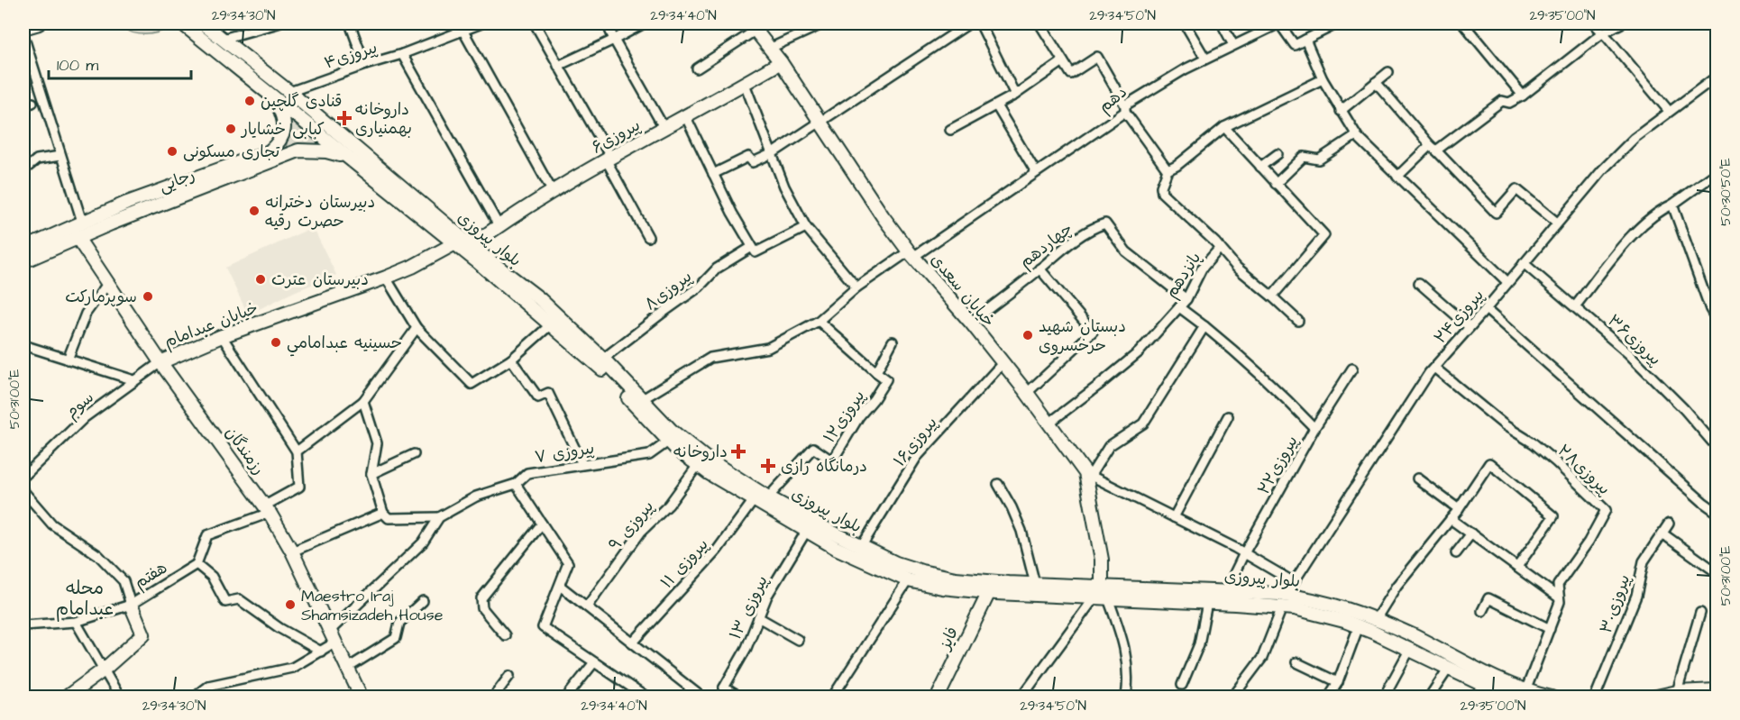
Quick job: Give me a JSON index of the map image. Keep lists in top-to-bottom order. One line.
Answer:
{"streets":{"street":["پیروزی۴","دهم","پیروزی۶","رجایی","بلوار پیروزی","چهاردهم","پانزدهم","پیروزی۸","خیابان سعدی","پیروزی۲۴","خیابان عبدامام","پیروزی۳۶","سوم","پیروزی۱۲","پیروزی۱۶","رزمندگان","پیروزی ۷","پیروزی۲۲","پیروزی۲۸","پیروزی ۹","پیروزی ۱۱","هفتم","پیروزی۳۰","پیروزی ۱۳","فایز"]},"crossings":[["پیروزی۴","بلوار پیروزی"],["دهم","بلوار پیروزی"],["دهم","خیابان سعدی"],["پیروزی۶","بلوار پیروزی"],["پیروزی۶","خیابان سعدی"],["رجایی","بلوار پیروزی"],["رجایی","رزمندگان"],["بلوار پیروزی","پیروزی۸"],["بلوار پیروزی","خیابان سعدی"],["بلوار پیروزی","پیروزی۲۴"],["بلوار پیروزی","خیابان عبدامام"],["بلوار پیروزی","پیروزی۱۲"],["بلوار پیروزی","پیروزی۱۶"],["بلوار پیروزی","پیروزی ۷"],["بلوار پیروزی","پیروزی۲۲"],["بلوار پیروزی","پیروزی۲۸"],["بلوار پیروزی","پیروزی ۹"],["بلوار پیروزی","پیروزی ۱۱"],["بلوار پیروزی","پیروزی ۱۳"],["بلوار پیروزی","فایز"],["چهاردهم","پانزدهم"],["چهاردهم","خیابان سعدی"],["پانزدهم","خیابان سعدی"],["پانزدهم","پیروزی۲۲"],["خیابان سعدی","پیروزی۱۶"],["پیروزی۲۴","پیروزی۳۶"],["پیروزی۲۴","پیروزی۲۸"],["خیابان عبدامام","سوم"],["خیابان عبدامام","رزمندگان"],["سوم","رزمندگان"]],"districts":["محله عبدامام"],"places":{"other":["قنادی گلچین","کبابی خشایار","تجاری مسکونی","دبیرستان دخترانه حصرت رقیه","دبیرستان عترت","سوپرمارکت","دبستان شهید حرخسروی","حسينيه عبدامامي","Maestro Iraj Shamsizadeh House"],"health":["داروخانه بهمنیاری","داروخانه","درمانگاه رازی"]},"scale_bar":"100 m","coordinates":["29°34'30\"N","29°34'40\"N","29°34'50\"N","29°35'00\"N","50°30'50\"E","50°31'00\"E"]}
